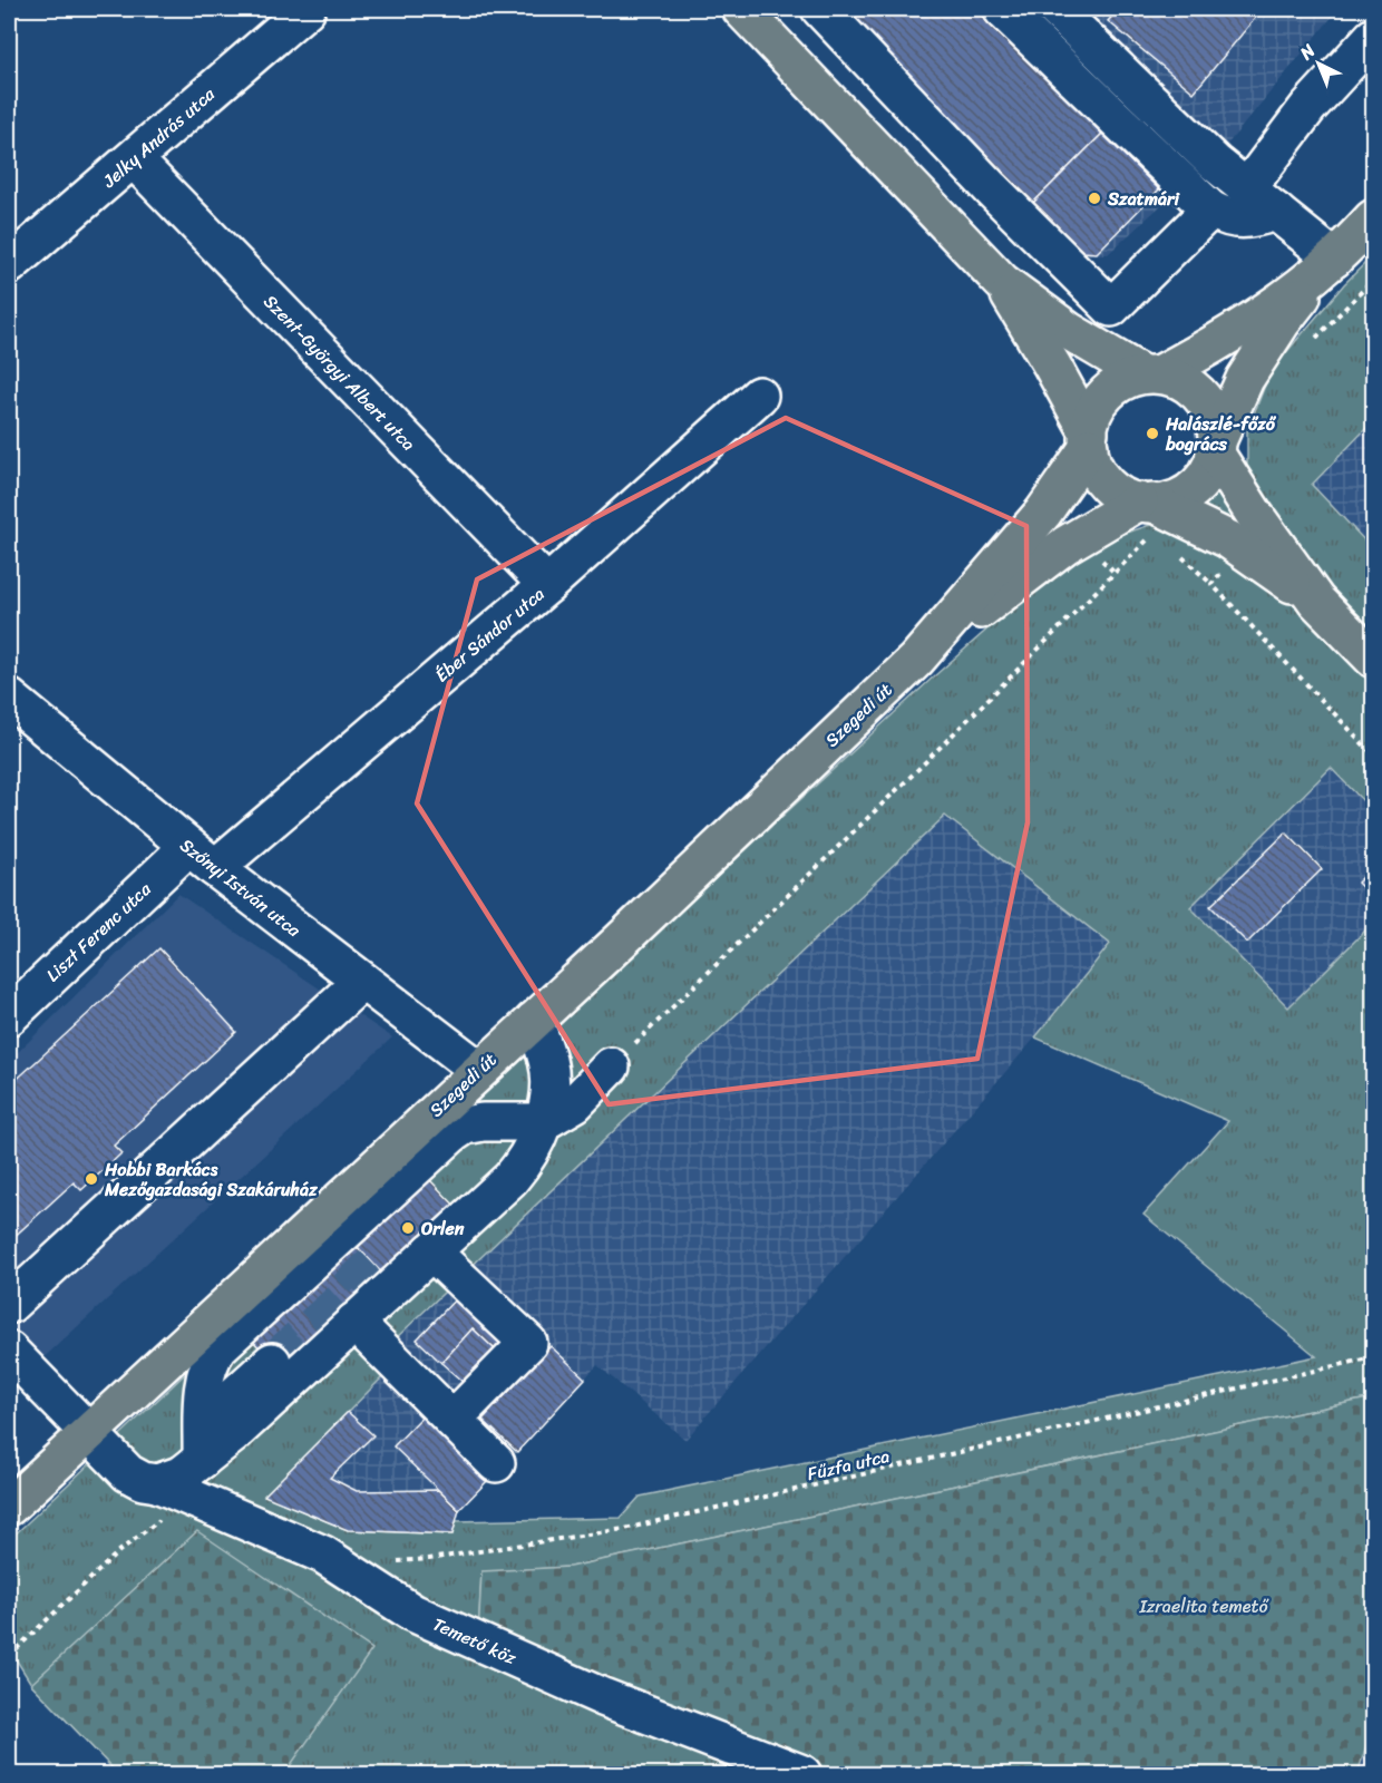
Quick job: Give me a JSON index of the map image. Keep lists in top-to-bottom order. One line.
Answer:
{"streets":{"main road":["Szegedi út"],"street":["Jelky András utca","Szent-Györgyi Albert utca","Éber Sándor utca","Szőnyi István utca","Liszt Ferenc utca","Temető köz"],"path":["Fűzfa utca"]},"crossings":[["Jelky András utca","Szent-Györgyi Albert utca"],["Szent-Györgyi Albert utca","Éber Sándor utca"],["Éber Sándor utca","Szőnyi István utca"],["Éber Sándor utca","Liszt Ferenc utca"],["Szegedi út","Szőnyi István utca"],["Szegedi út","Temető köz"],["Szőnyi István utca","Liszt Ferenc utca"]],"parks":["Izraelita temető"],"places":["Szatmári","Halászlé-főző bogrács","Hobbi Barkács Mezőgazdasági Szakáruház","Orlen"],"north":"top left"}
